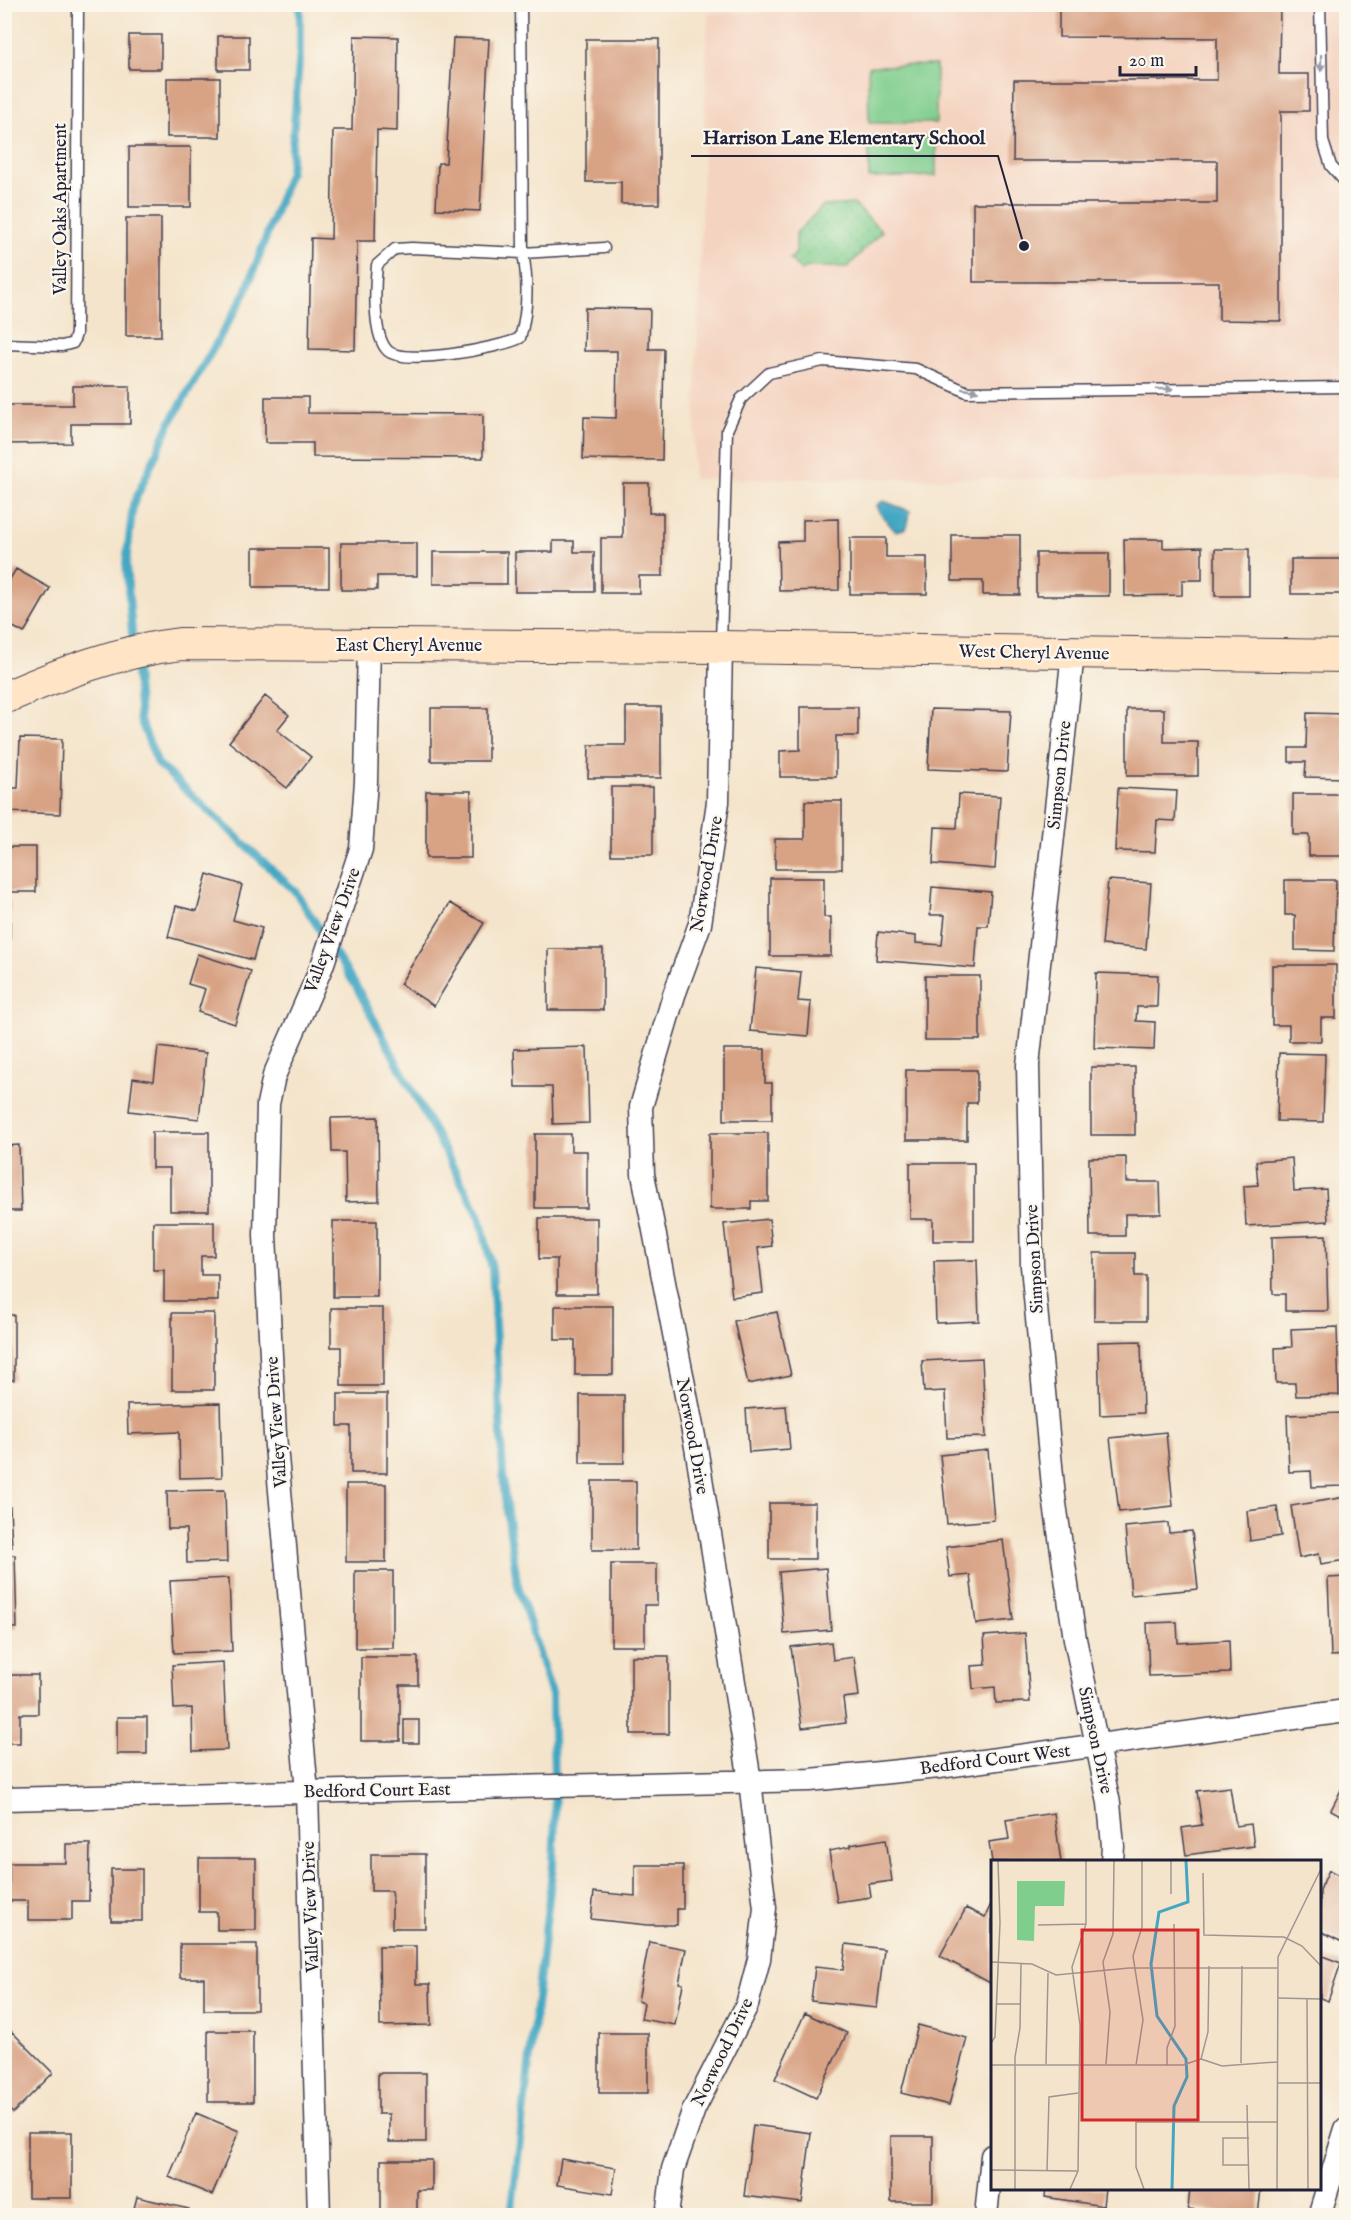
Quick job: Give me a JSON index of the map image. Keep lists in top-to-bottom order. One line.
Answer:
{"streets":{"street":["East Cheryl Avenue","West Cheryl Avenue","Simpson Drive","Norwood Drive","Valley View Drive","Bedford Court West","Bedford Court East"],"lane":["Valley Oaks Apartment"]},"crossings":[["East Cheryl Avenue","West Cheryl Avenue"],["East Cheryl Avenue","Norwood Drive"],["East Cheryl Avenue","Valley View Drive"],["West Cheryl Avenue","Simpson Drive"],["West Cheryl Avenue","Norwood Drive"],["Simpson Drive","Bedford Court West"],["Norwood Drive","Bedford Court West"],["Norwood Drive","Bedford Court East"],["Valley View Drive","Bedford Court East"],["Bedford Court West","Bedford Court East"]],"places":["Harrison Lane Elementary School"],"scale_bar":"20 m"}
